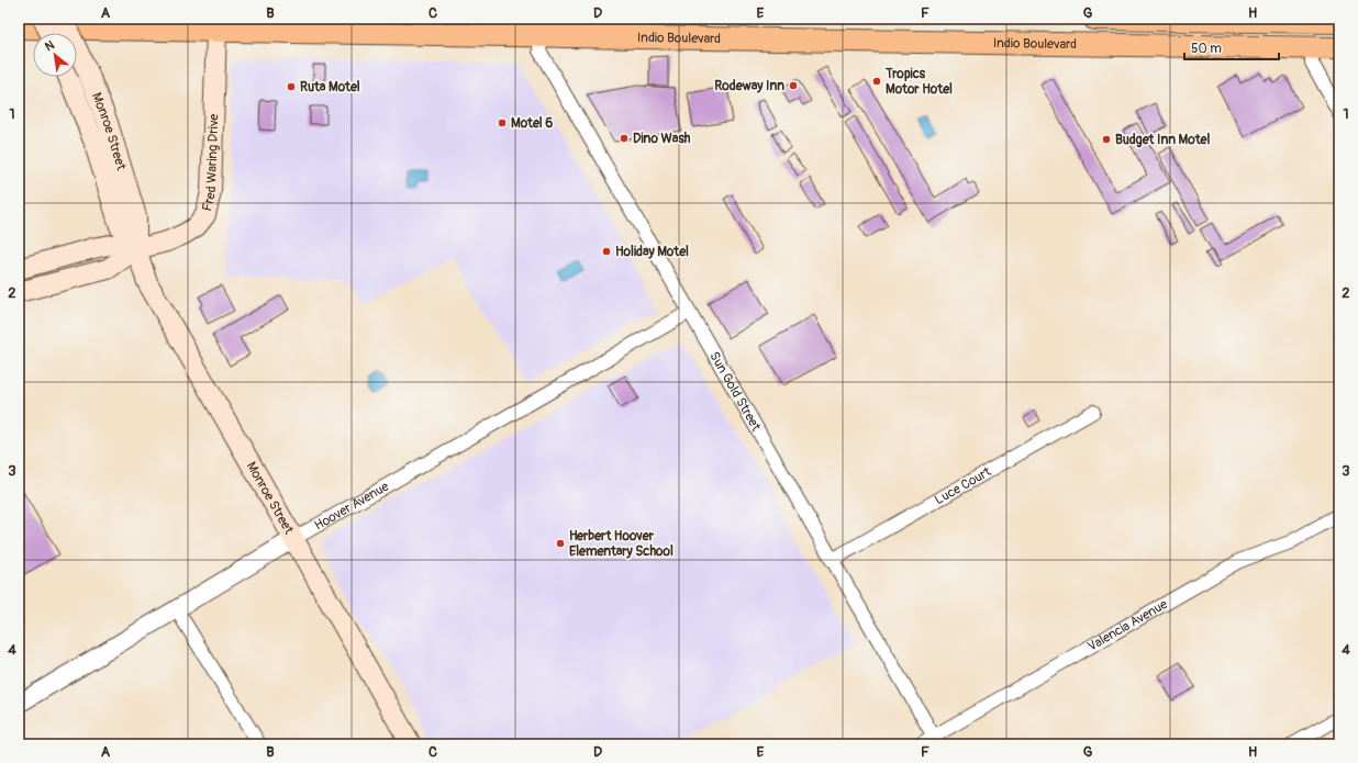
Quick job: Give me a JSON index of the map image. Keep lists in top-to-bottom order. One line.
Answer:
{"streets":{"main road":["Indio Boulevard","Monroe Street","Fred Waring Drive"],"street":["Sun Gold Street","Luce Court","Hoover Avenue","Valencia Avenue"]},"crossings":[["Indio Boulevard","Fred Waring Drive"],["Indio Boulevard","Sun Gold Street"],["Monroe Street","Fred Waring Drive"],["Monroe Street","Hoover Avenue"],["Sun Gold Street","Luce Court"],["Sun Gold Street","Hoover Avenue"],["Sun Gold Street","Valencia Avenue"]],"places":["Tropics Motor Hotel","Rodeway Inn","Ruta Motel","Motel 6","Dino Wash","Budget Inn Motel","Holiday Motel","Herbert Hoover Elementary School"],"scale_bar":"50 m","north":"top left","grid":{"columns":["A","B","C","D","E","F","G","H"],"rows":["1","2","3","4"]}}
